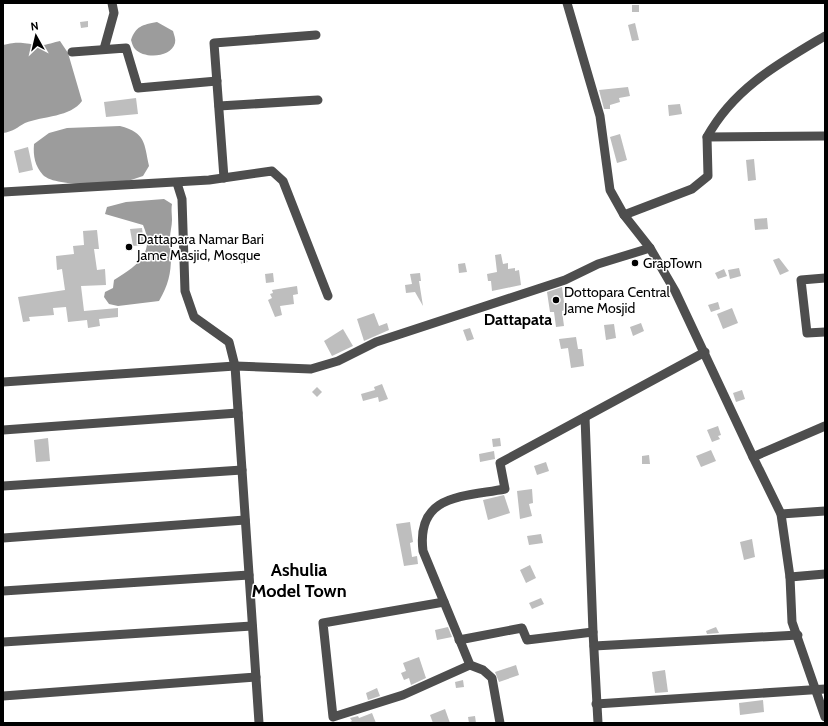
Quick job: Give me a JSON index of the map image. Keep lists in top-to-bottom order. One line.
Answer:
{"districts":["Dattapata","Ashulia Model Town"],"places":["Dattapara Namar Bari Jame Masjid, Mosque","GrapTown","Dottopara Central Jame Mosjid"],"north":"top"}
